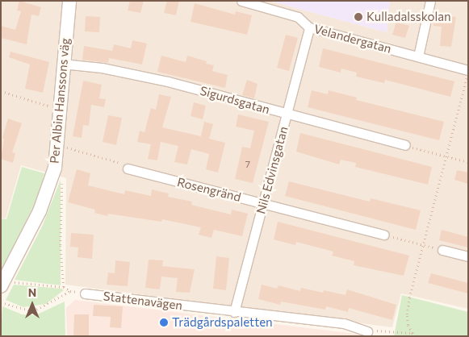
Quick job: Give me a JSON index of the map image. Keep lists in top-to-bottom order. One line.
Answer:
{"streets":{"street":["Velandergatan","Sigurdsgatan","Per Albin Hanssons väg","Nils Edvinsgatan","Rosengränd","Stattenavägen"]},"crossings":[["Velandergatan","Nils Edvinsgatan"],["Sigurdsgatan","Per Albin Hanssons väg"],["Sigurdsgatan","Nils Edvinsgatan"],["Nils Edvinsgatan","Rosengränd"],["Nils Edvinsgatan","Stattenavägen"]],"places":["Kulladalsskolan","Trädgårdspaletten"],"house_numbers":["7"],"north":"top"}
